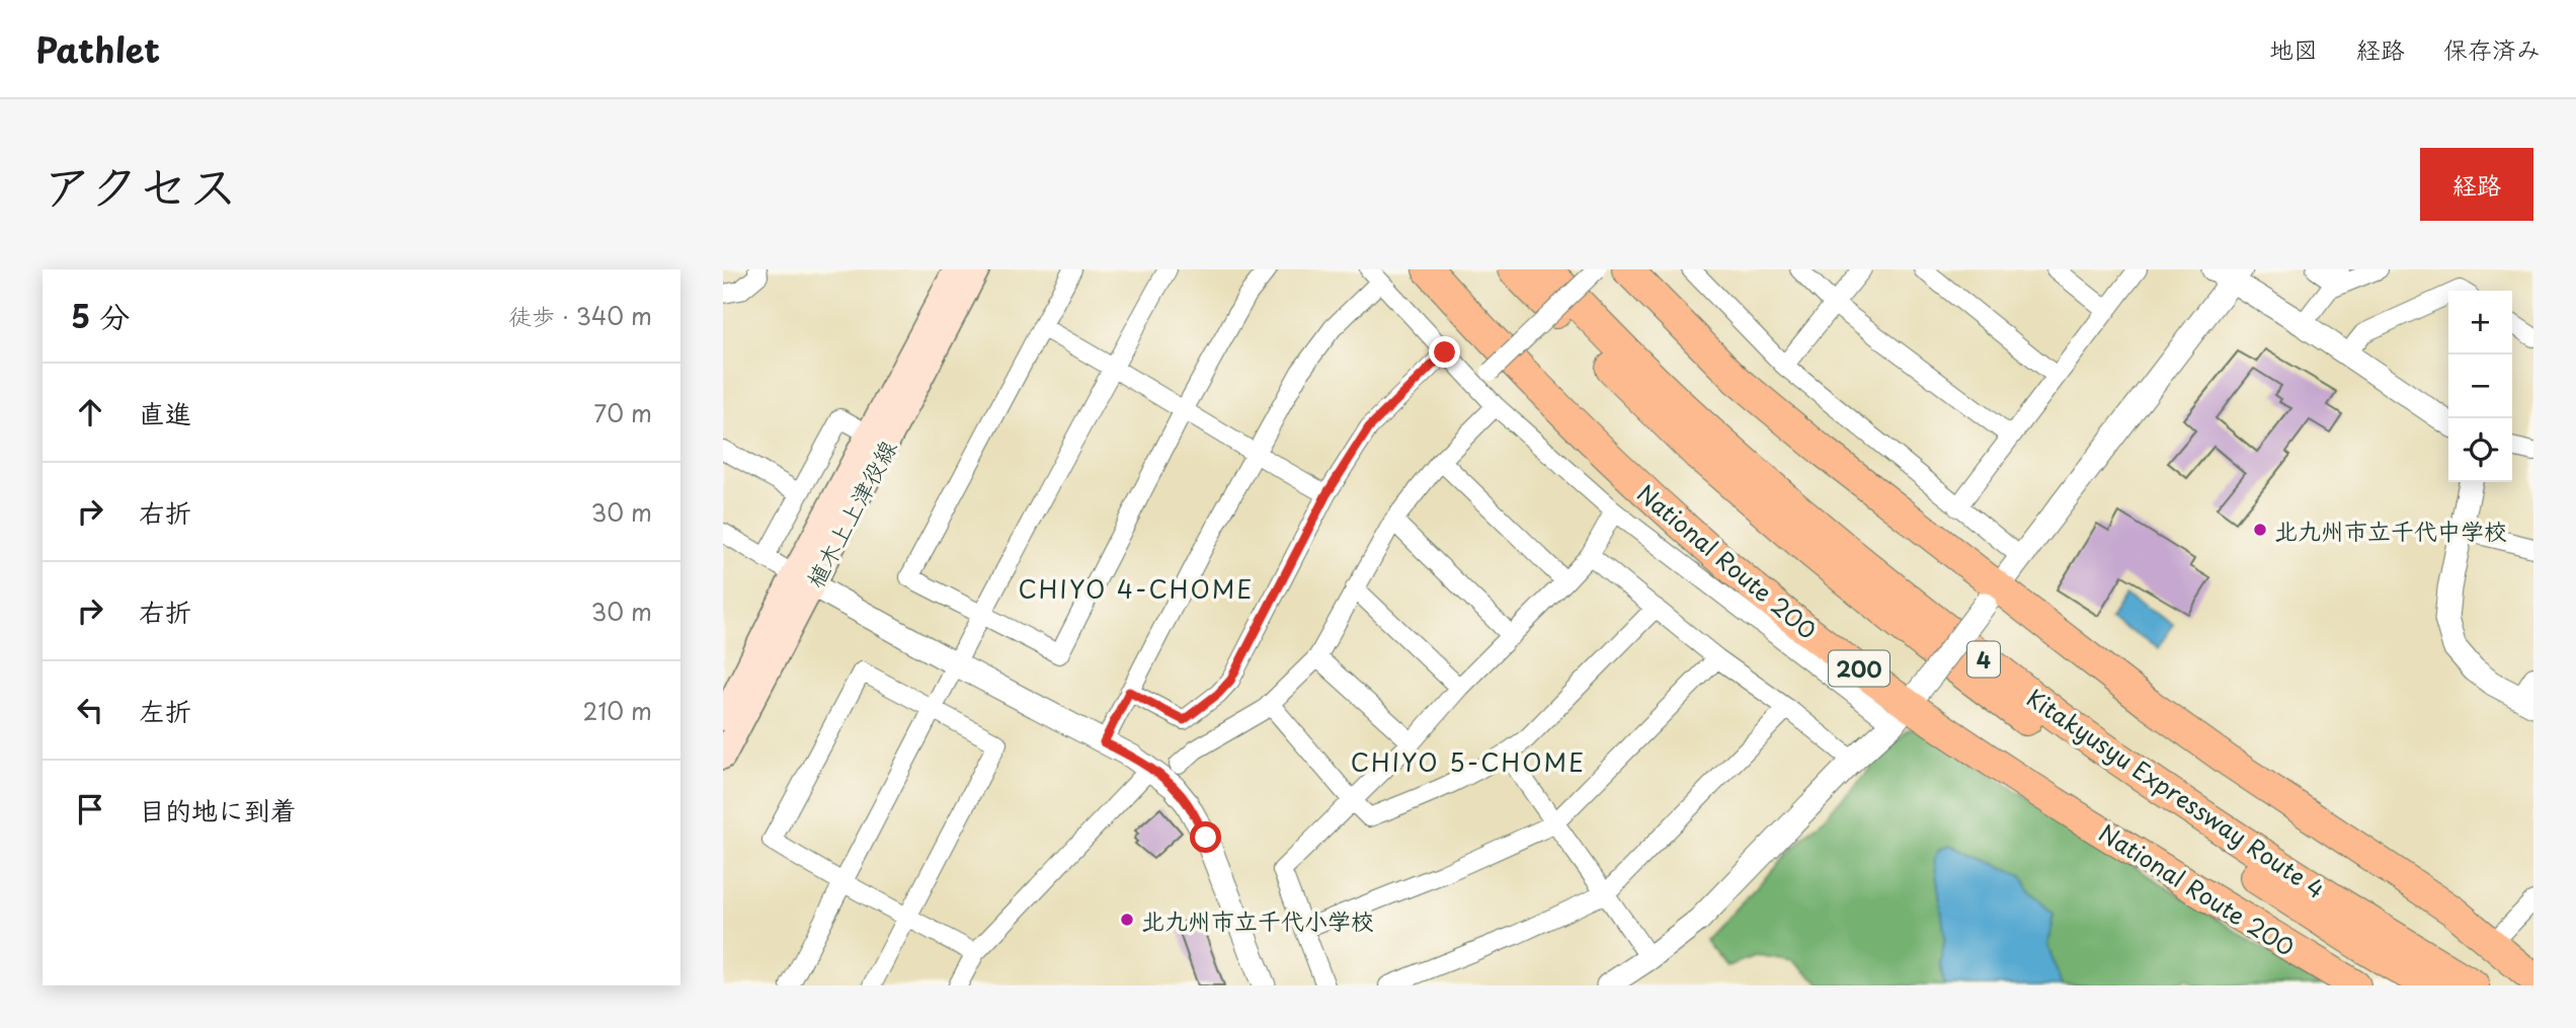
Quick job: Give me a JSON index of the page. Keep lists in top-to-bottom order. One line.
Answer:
{"streets":{"highway":["National Route 200","4","200","Kitakyusyu Expressway Route 4"],"main road":["植木上上津役線"]},"districts":["CHIYO 4-CHOME","CHIYO 5-CHOME"],"places":["北九州市立千代中学校","北九州市立千代小学校"],"page":{"header":"Pathlet","nav":["地図","経路","保存済み"],"title":"アクセス","buttons":"経路","heading":["5 分","徒歩 · 340 m"],"map_buttons":["+","−"],"list":[["直進","70 m"],["右折","30 m"],["右折","30 m"],["左折","210 m"],"目的地に到着"]}}
